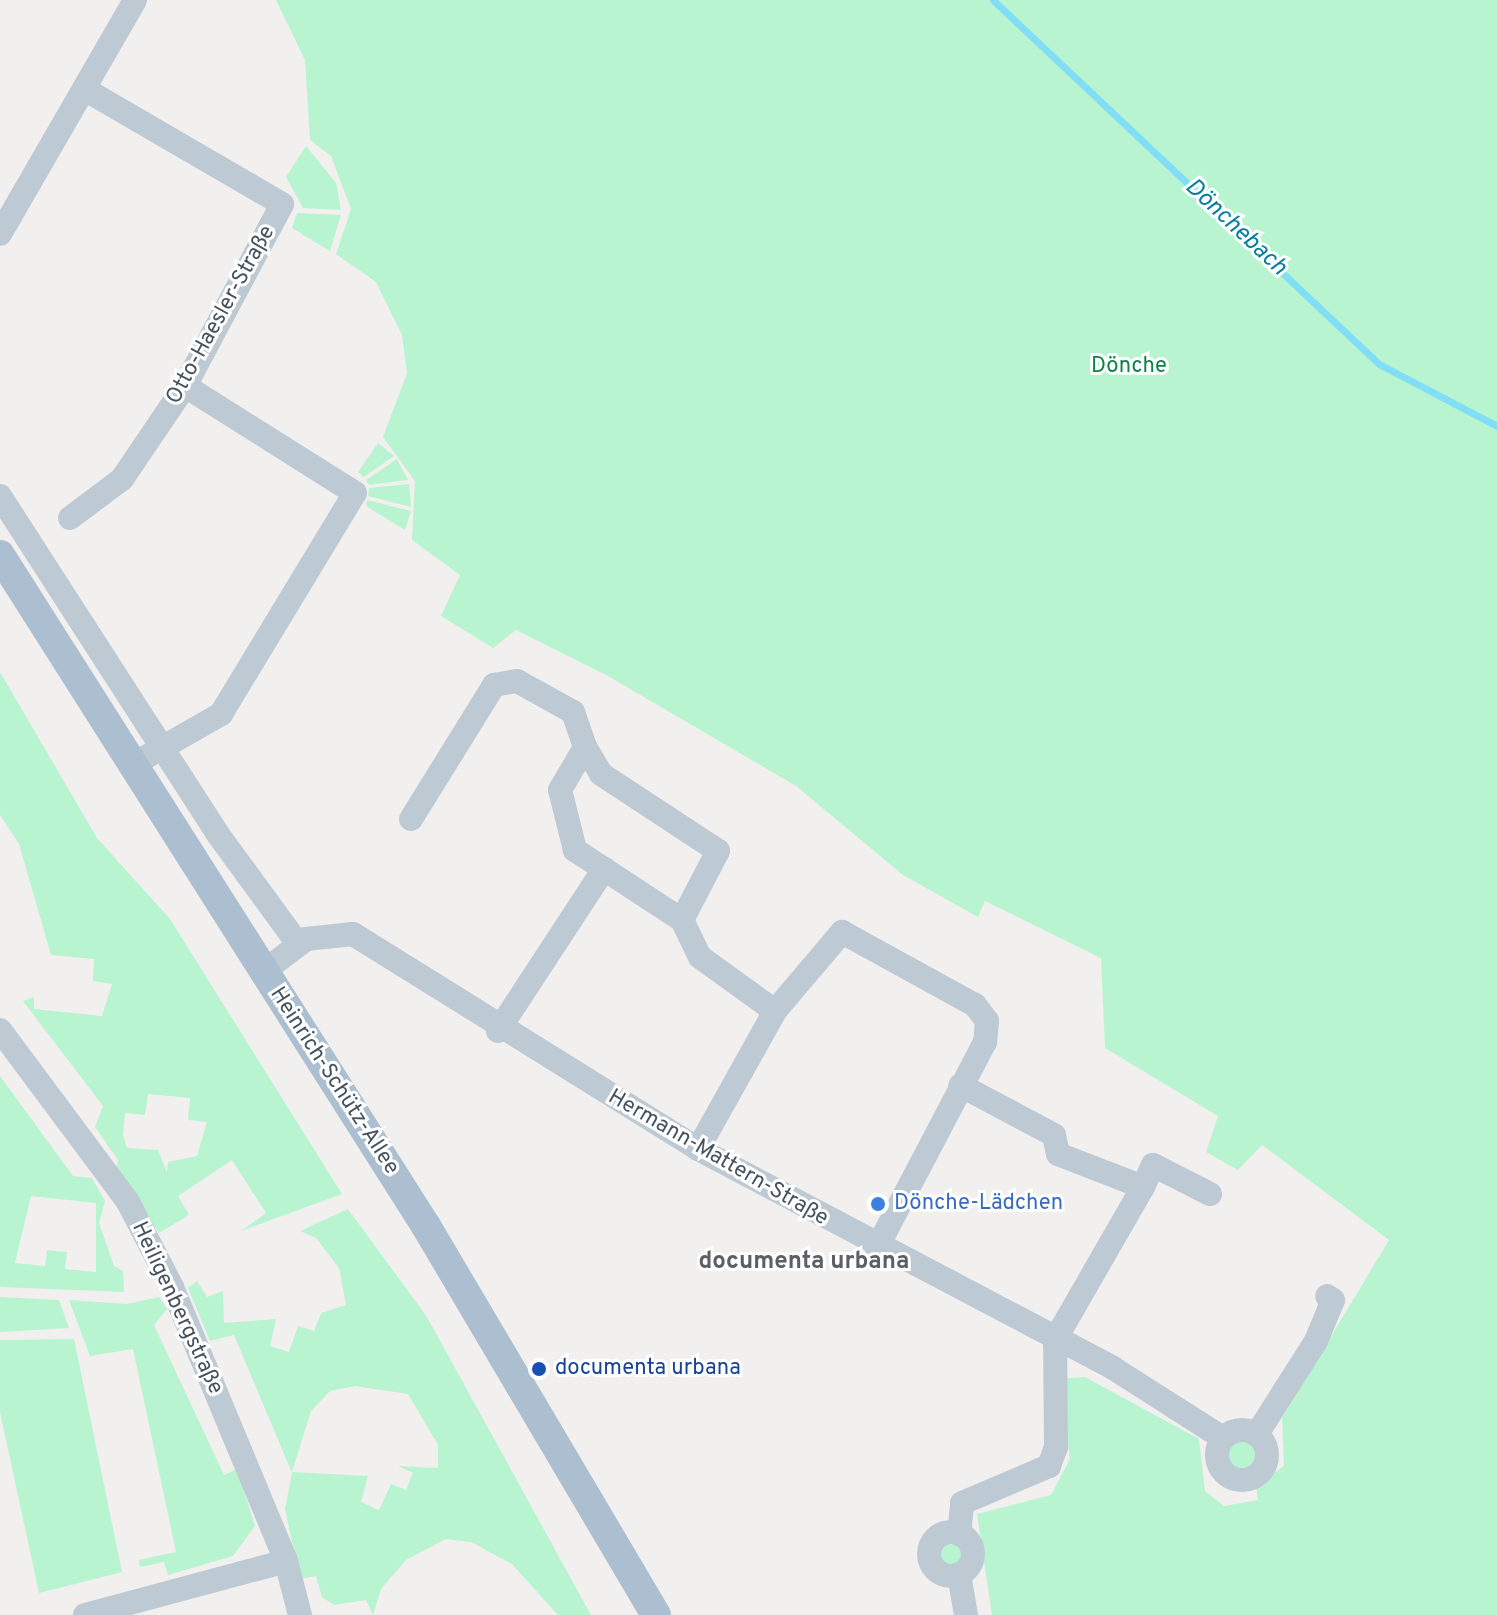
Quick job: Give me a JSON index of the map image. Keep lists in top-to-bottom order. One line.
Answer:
{"streets":{"main road":["Heinrich-Schütz-Allee"],"street":["Otto-Haesler-Straße","Hermann-Mattern-Straße","Heiligenbergstraße"]},"crossings":[["Heinrich-Schütz-Allee","Hermann-Mattern-Straße"]],"districts":["documenta urbana"],"water":["Dönchebach"],"parks":["Dönche"],"places":["Dönche-Lädchen","documenta urbana"]}
